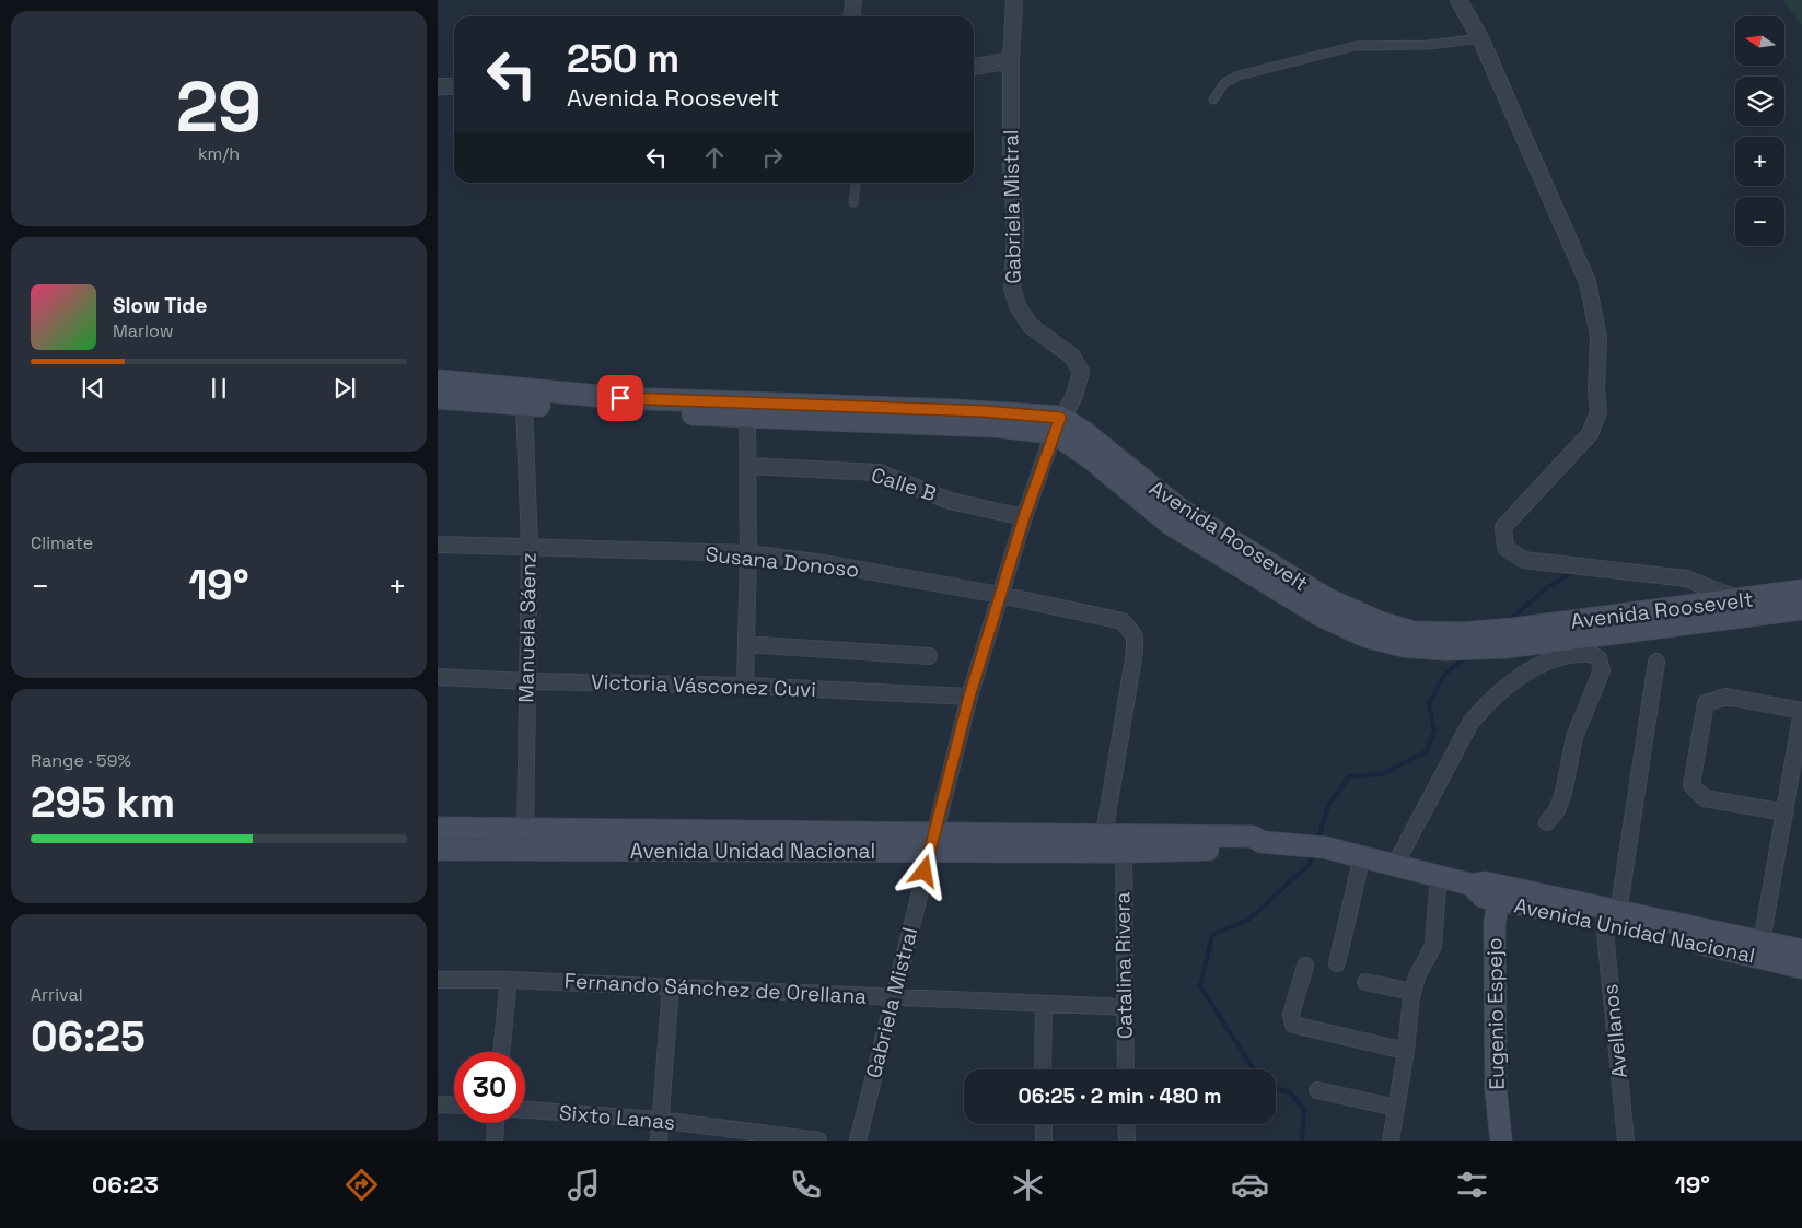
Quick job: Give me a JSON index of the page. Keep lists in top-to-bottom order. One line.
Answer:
{"streets":{"street":["Gabriela Mistral","Calle B","Avenida Roosevelt","Susana Donoso","Manuela Sáenz","Victoria Vásconez Cuvi","Avenida Unidad Nacional","Catalina Rivera","Fernando Sánchez de Orellana","Eugenio Espejo","Avellanos","Sixto Lanas"]},"crossings":[["Gabriela Mistral","Calle B"],["Gabriela Mistral","Avenida Roosevelt"],["Gabriela Mistral","Susana Donoso"],["Gabriela Mistral","Victoria Vásconez Cuvi"],["Gabriela Mistral","Avenida Unidad Nacional"],["Gabriela Mistral","Fernando Sánchez de Orellana"],["Avenida Roosevelt","Manuela Sáenz"],["Susana Donoso","Manuela Sáenz"],["Susana Donoso","Avenida Unidad Nacional"],["Manuela Sáenz","Victoria Vásconez Cuvi"],["Manuela Sáenz","Avenida Unidad Nacional"],["Avenida Unidad Nacional","Catalina Rivera"],["Avenida Unidad Nacional","Eugenio Espejo"],["Avenida Unidad Nacional","Avellanos"],["Catalina Rivera","Fernando Sánchez de Orellana"]],"north":"left","page":{"tile":[["29","km/h"],"Climate",["Range · 59%","295 km"],["Arrival","06:25"]],"map_buttons":["+","−"],"turn":["250 m","Avenida Roosevelt"],"song":["Slow Tide","Marlow"],"heat":["−","19°","+"],"limit":"30","trip":"06:25 · 2 min · 480 m","tabs":["06:23","19°"]}}
